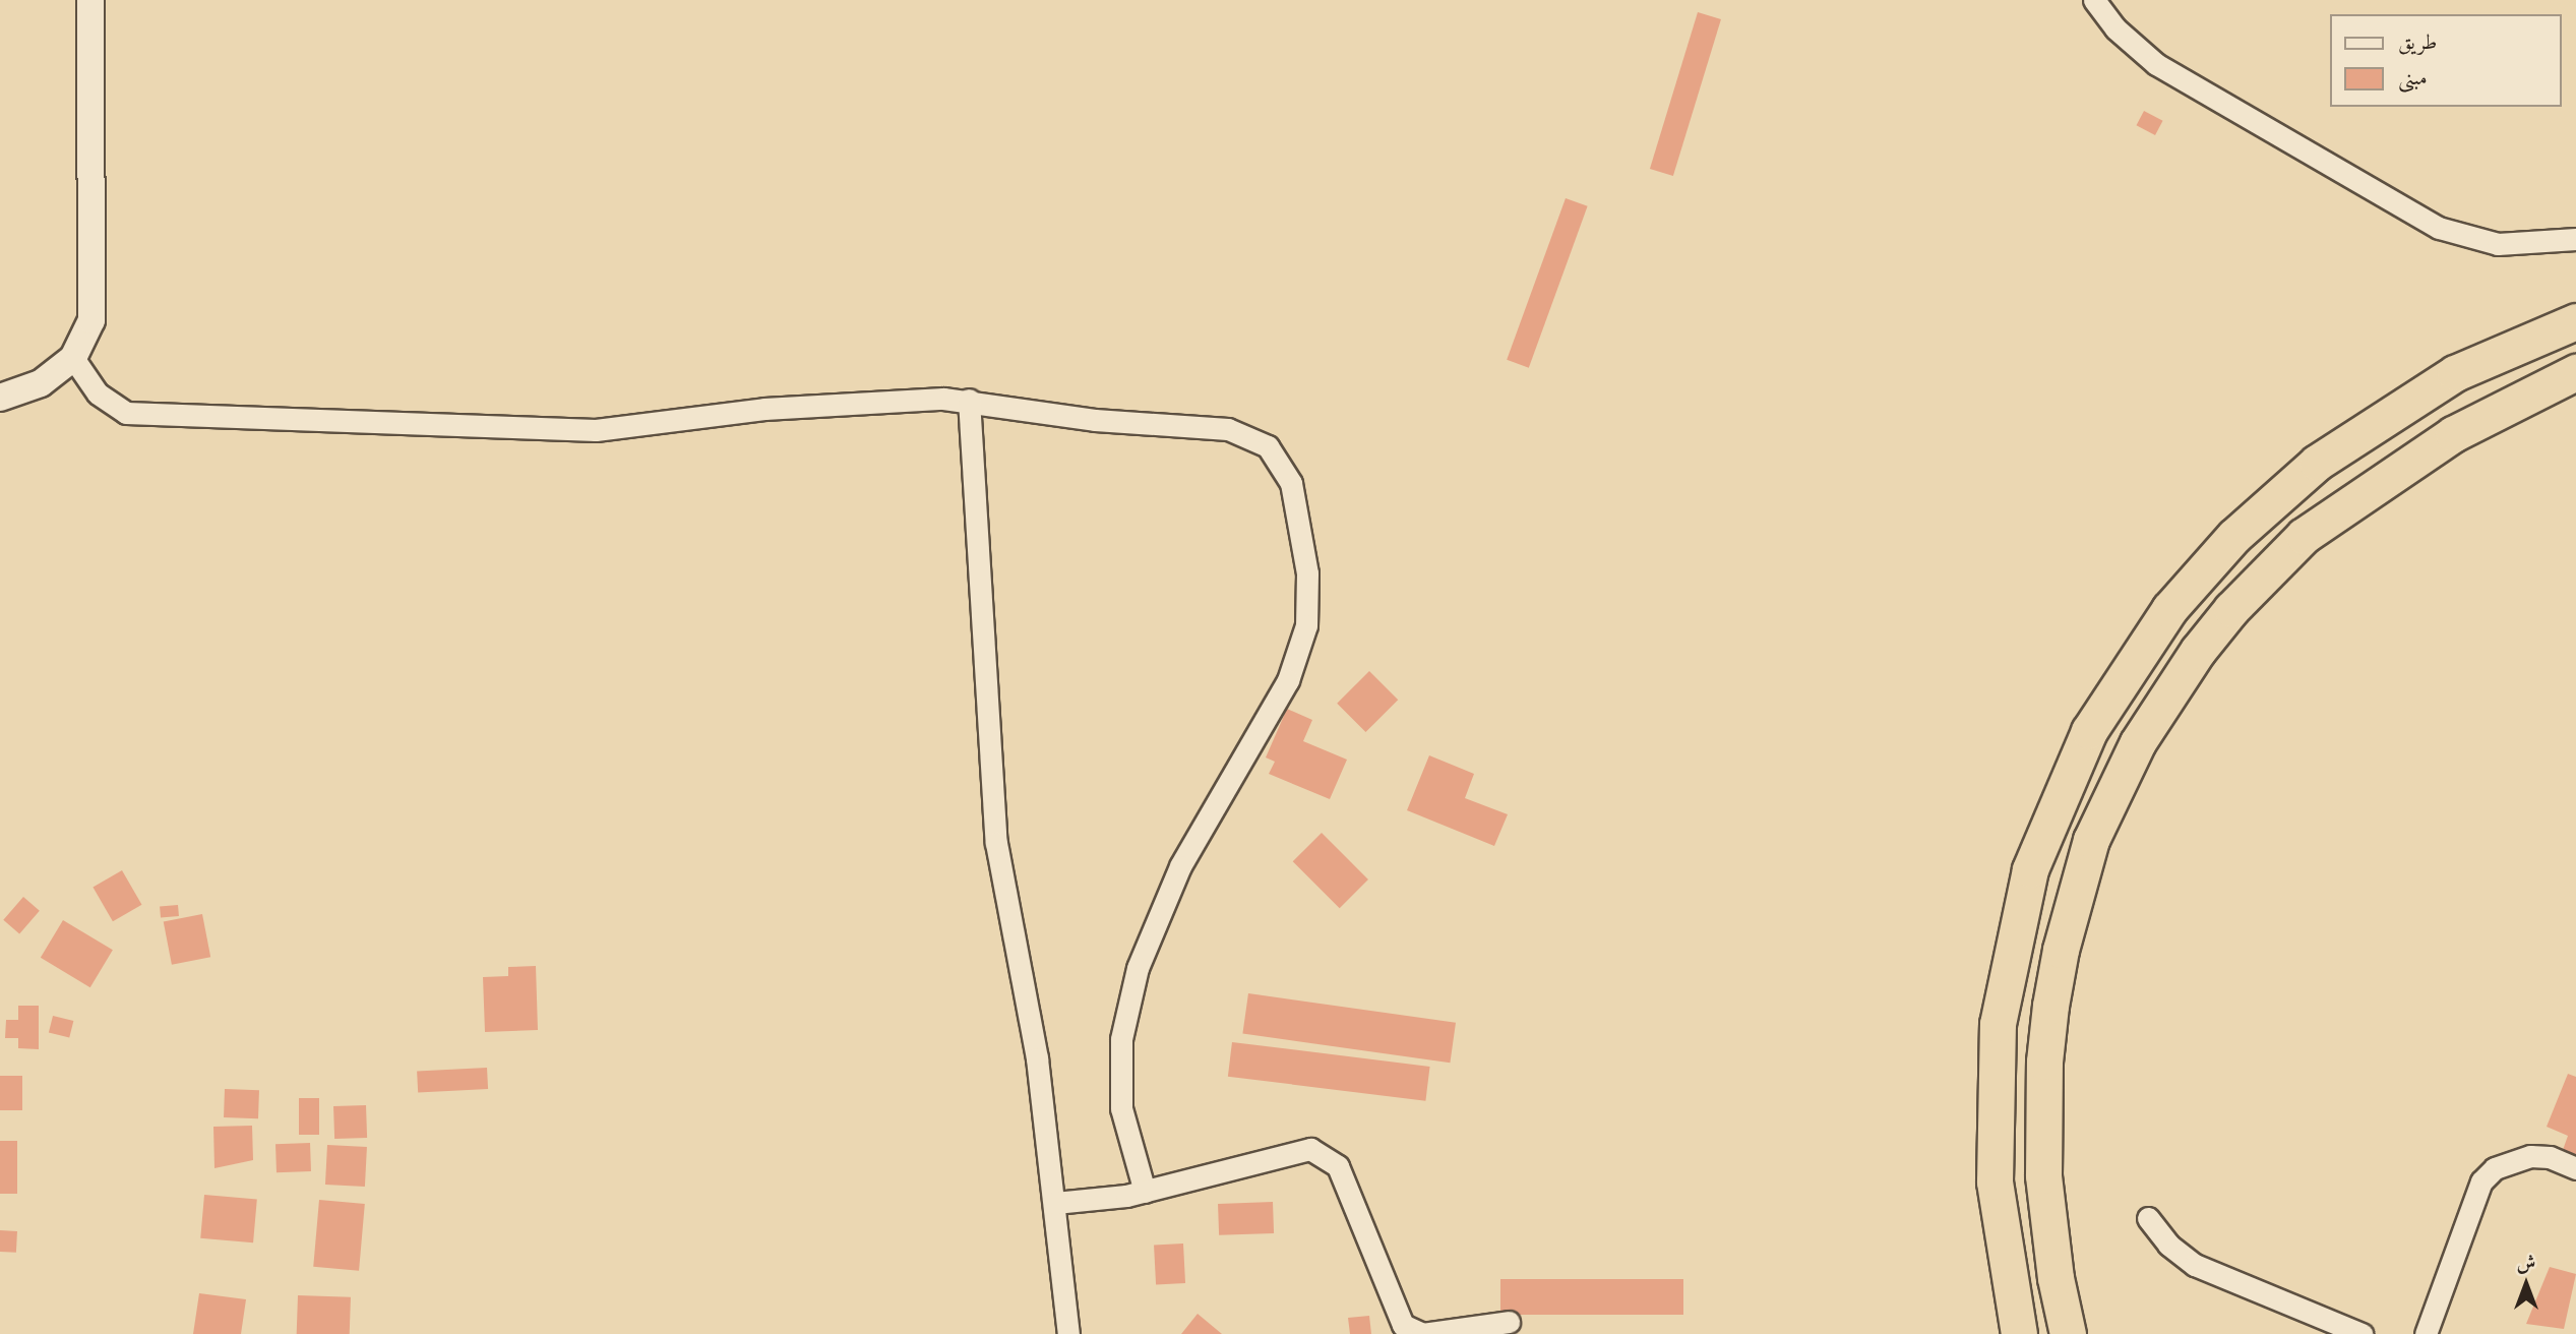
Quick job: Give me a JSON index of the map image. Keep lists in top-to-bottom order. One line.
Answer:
{"legend":["طريق","مبنى"],"north":"top"}
